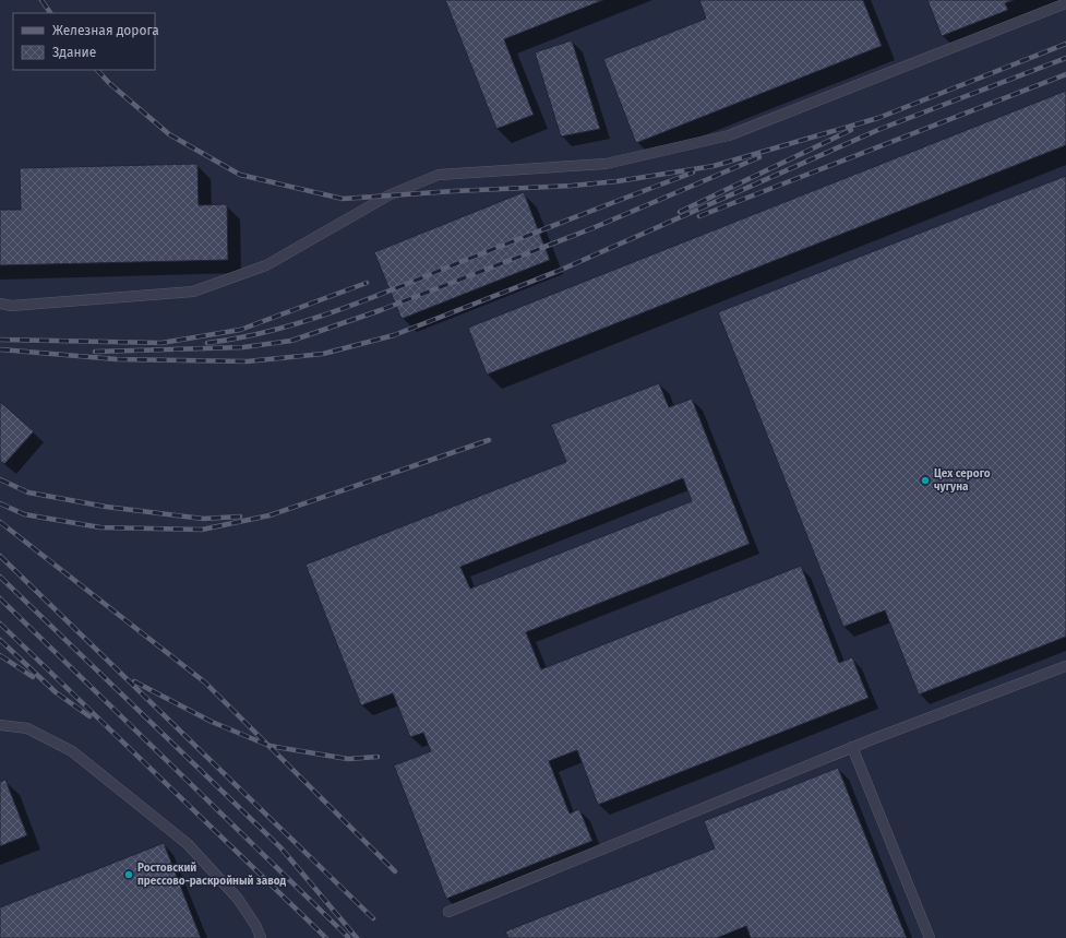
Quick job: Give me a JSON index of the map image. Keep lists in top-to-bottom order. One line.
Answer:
{"places":["Цех серого чугуна","Ростовский прессово-раскройный завод"],"legend":["Железная дорога","Здание"]}
